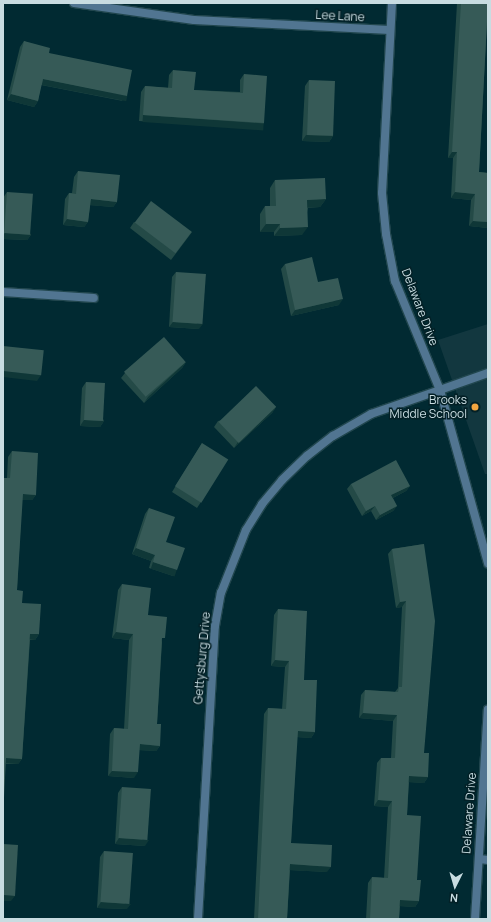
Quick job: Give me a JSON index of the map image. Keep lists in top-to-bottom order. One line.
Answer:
{"streets":{"street":["Lee Lane","Delaware Drive","Gettysburg Drive"]},"crossings":[["Lee Lane","Delaware Drive"],["Delaware Drive","Gettysburg Drive"]],"places":["Brooks Middle School"],"north":"bottom"}
